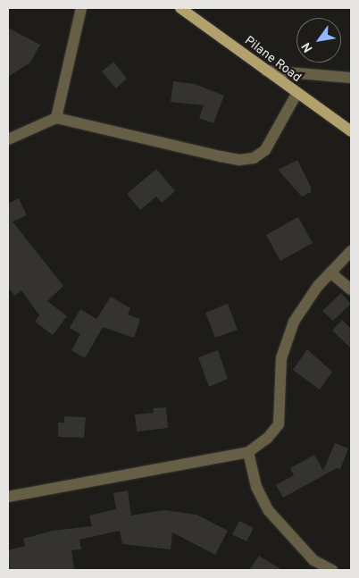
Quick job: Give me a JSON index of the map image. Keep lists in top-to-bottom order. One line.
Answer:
{"streets":{"main road":["Pilane Road"]},"north":"bottom left"}
